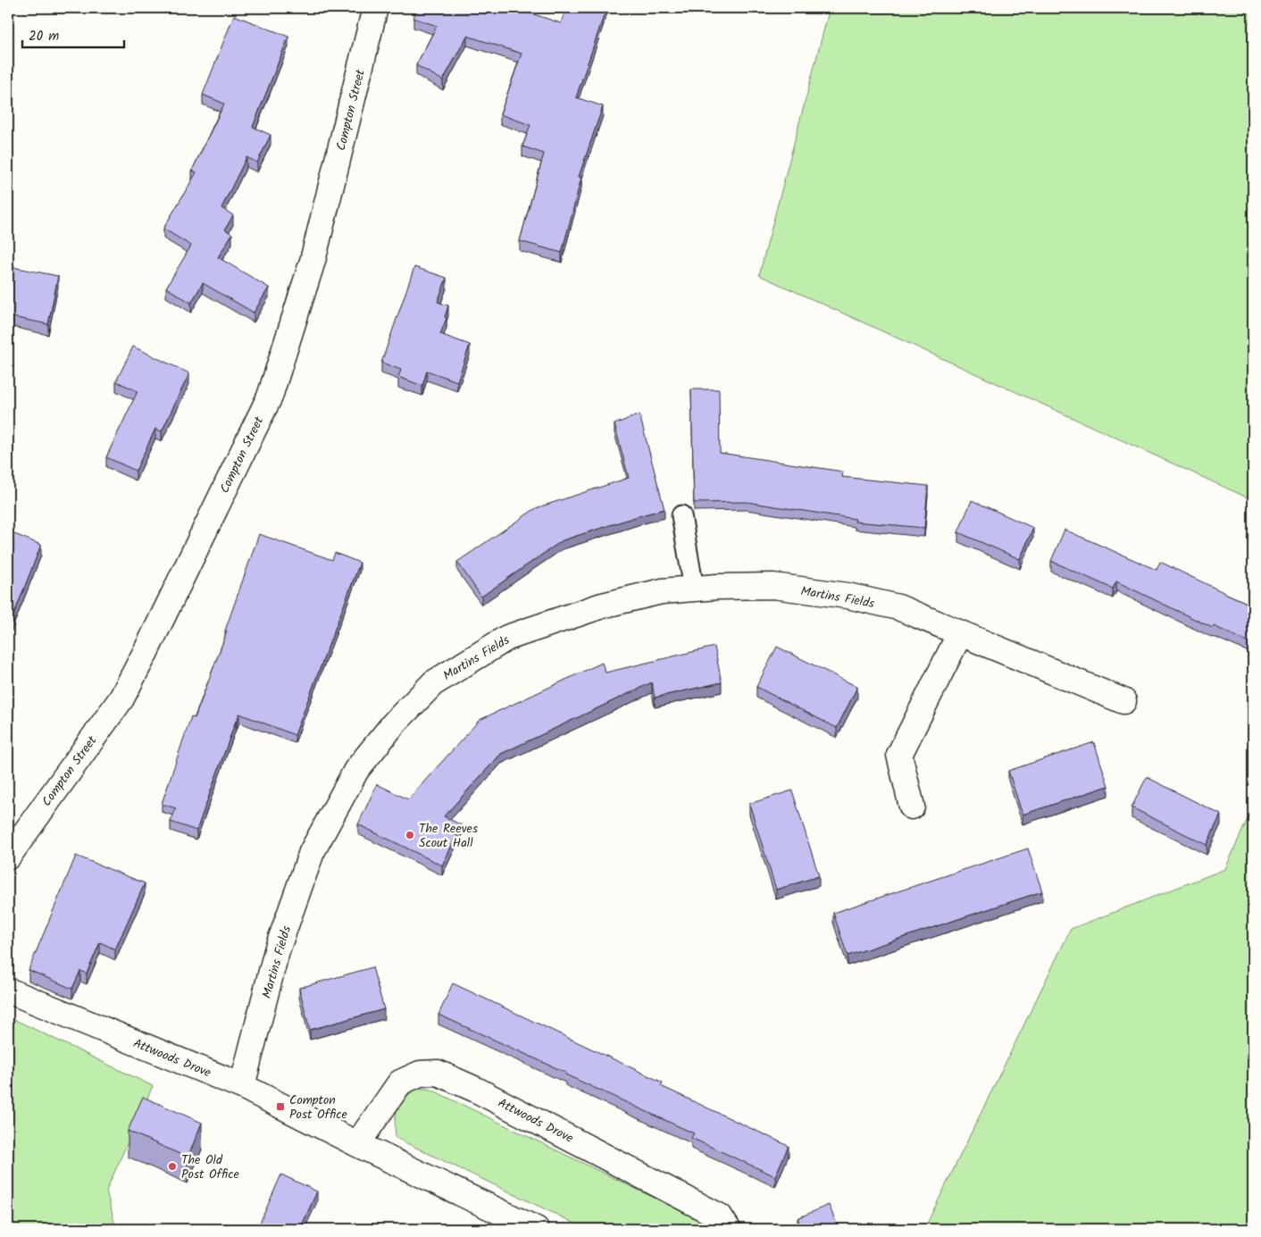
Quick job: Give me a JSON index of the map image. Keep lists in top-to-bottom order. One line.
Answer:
{"streets":{"street":["Compton Street","Martins Fields","Attwoods Drove"]},"crossings":[["Martins Fields","Attwoods Drove"]],"places":{"other":["The Reeves Scout Hall","The Old Post Office"],"transit":["Compton Post Office"]},"scale_bar":"20 m"}
